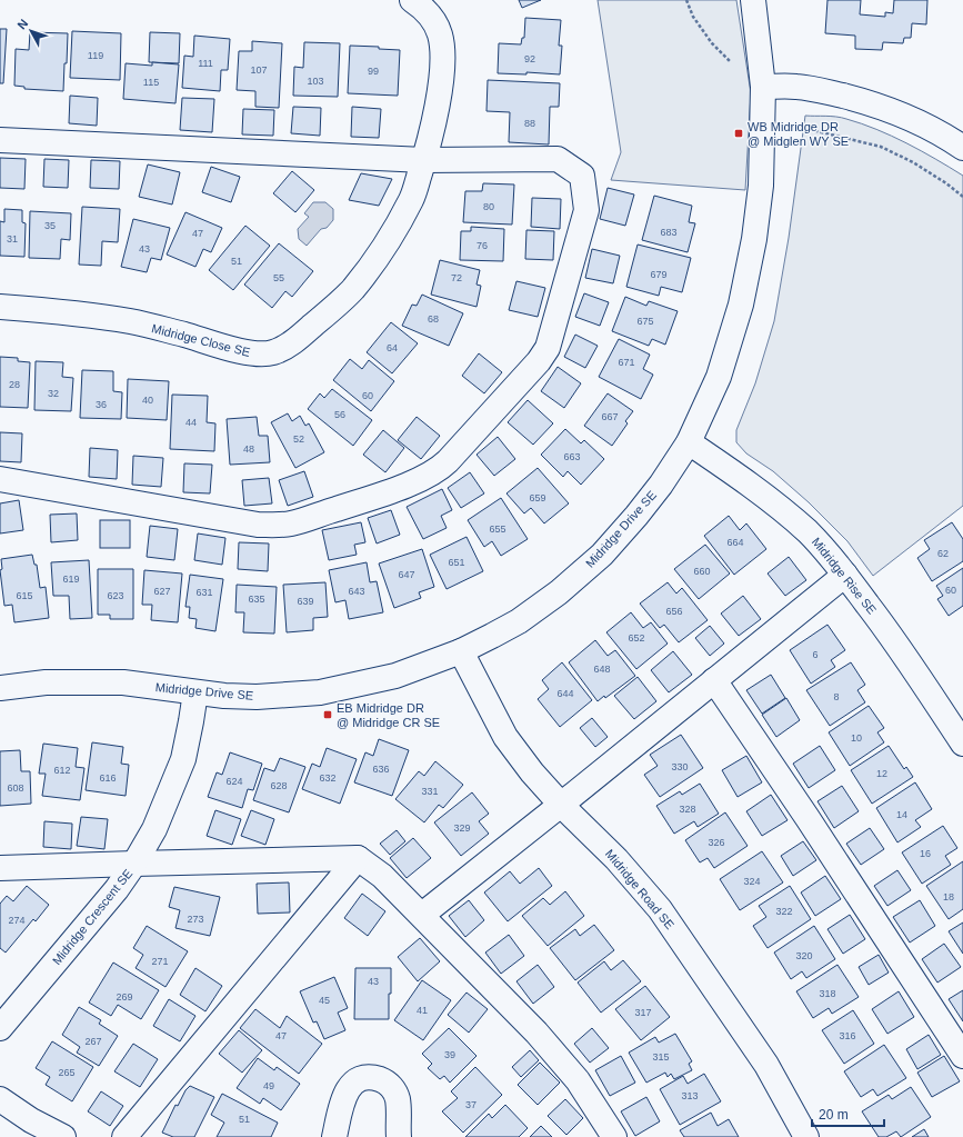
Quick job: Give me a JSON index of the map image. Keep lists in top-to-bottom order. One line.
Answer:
{"streets":{"street":["Midridge Close SE","Midridge Drive SE","Midridge Rise SE","Midridge Road SE","Midridge Crescent SE"]},"crossings":[["Midridge Drive SE","Midridge Rise SE"],["Midridge Drive SE","Midridge Road SE"],["Midridge Drive SE","Midridge Crescent SE"]],"places":{"transit":["WB Midridge DR @ Midglen WY SE","EB Midridge DR @ Midridge CR SE"]},"house_numbers":["119","92","111","107","99","103","115","88","80","35","683","47","31","76","43","51","679","55","72","68","675","64","671","28","32","60","40","36","56","667","44","52","48","663","659","655","664","62","651","660","647","619","60","627","643","631","615","623","635","639","656","652","6","648","644","8","10","330","636","612","12","616","632","624","628","608","331","328","14","329","326","16","324","18","322","273","274","320","271","43","318","269","45","41","317","47","316","267","39","315","265","49","313","37","51"],"scale_bar":"20 m","north":"top left"}
